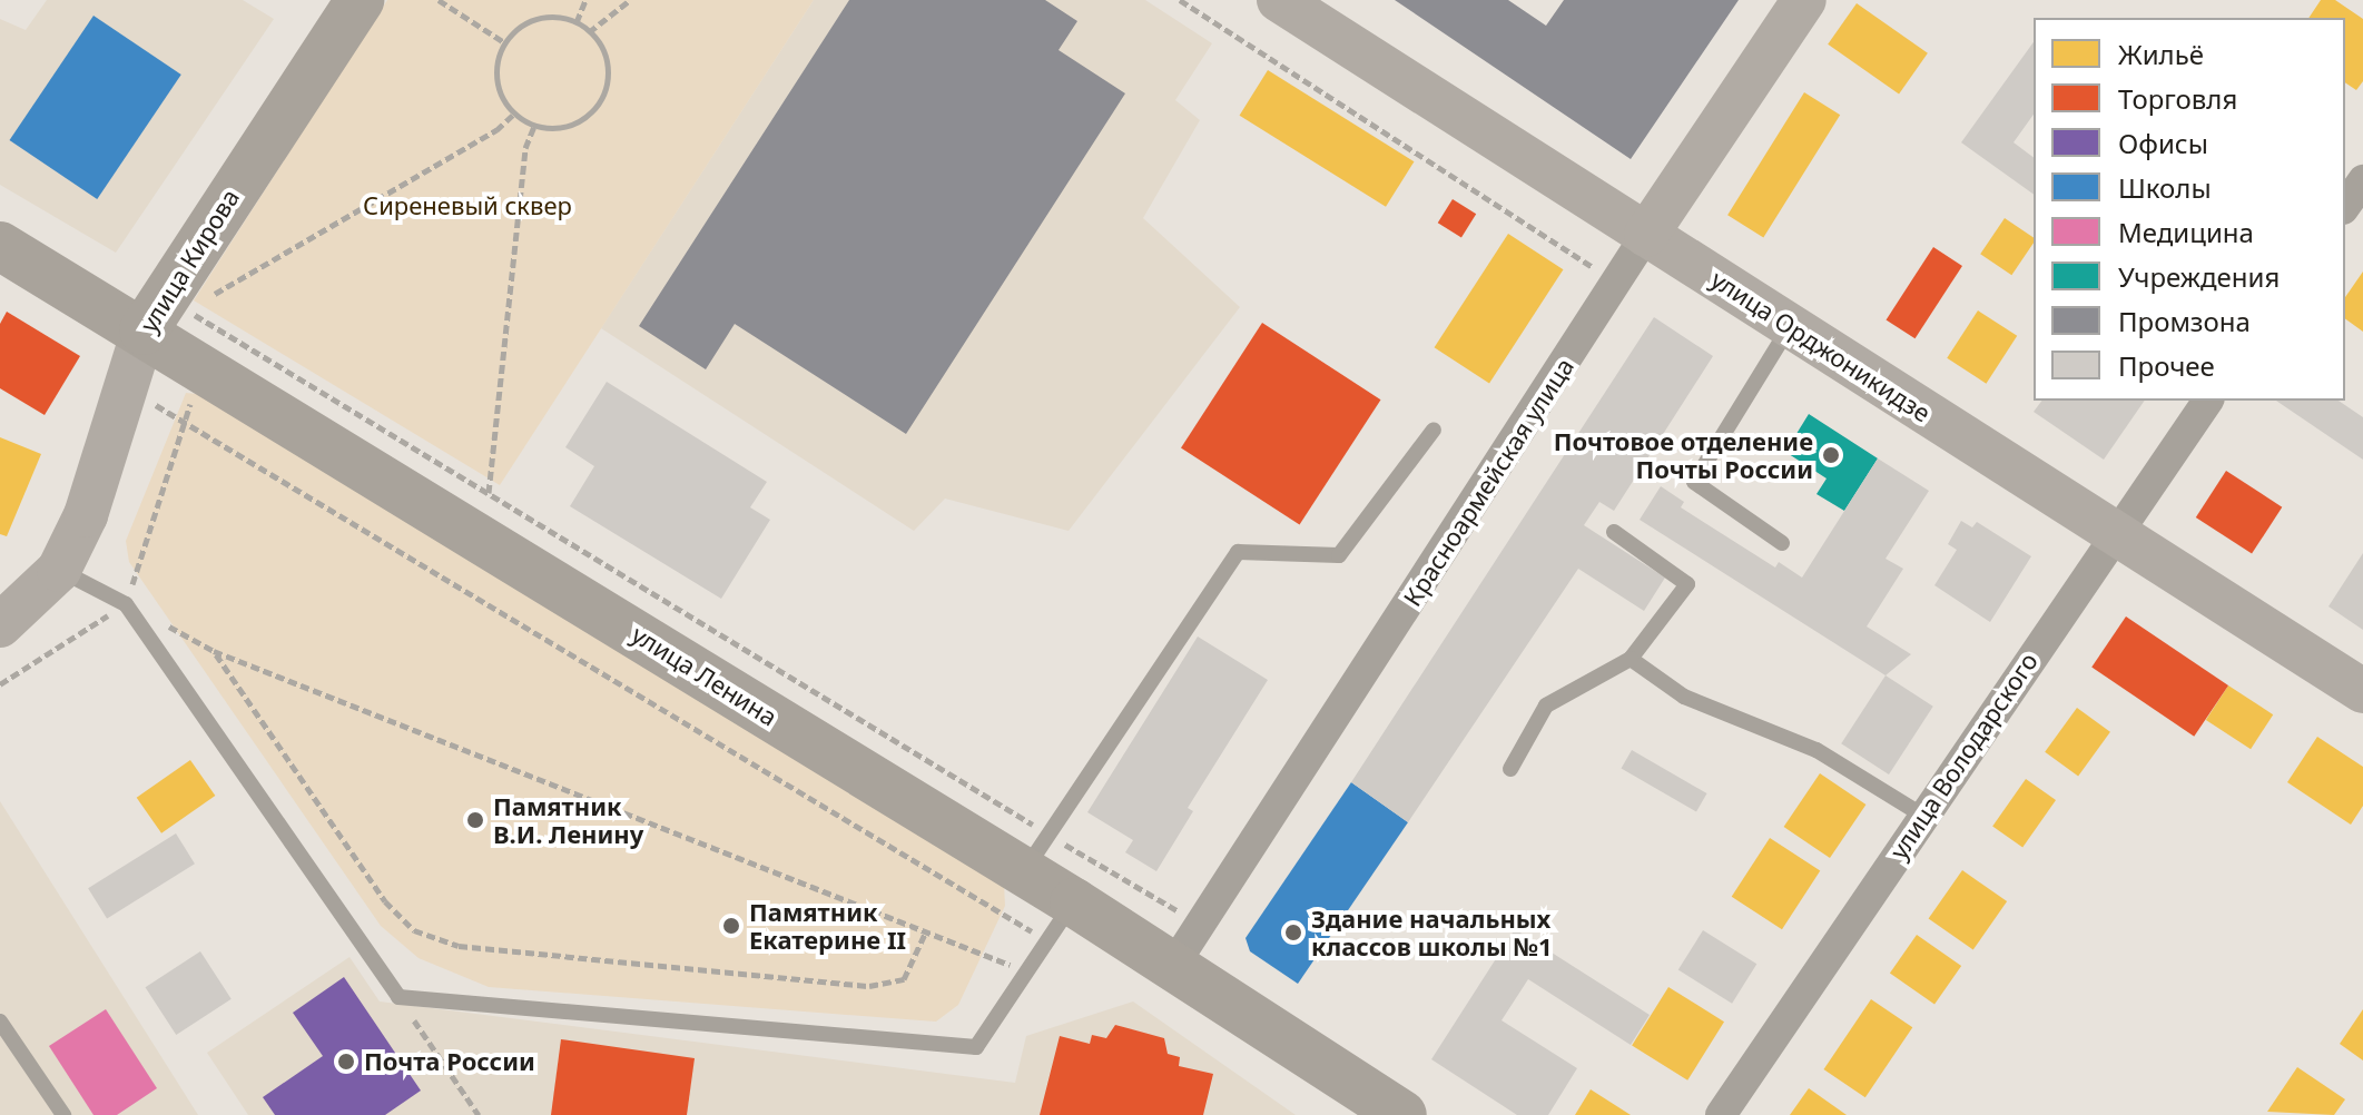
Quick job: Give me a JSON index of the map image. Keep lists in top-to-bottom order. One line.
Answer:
{"streets":{"main road":["улица Кирова","улица Орджоникидзе","Красноармейская улица","улица Ленина"],"street":["улица Володарского"]},"crossings":[["улица Кирова","улица Ленина"],["улица Орджоникидзе","Красноармейская улица"],["улица Орджоникидзе","улица Володарского"],["Красноармейская улица","улица Ленина"]],"parks":["Сиреневый сквер"],"places":["Почтовое отделение Почты России","Памятник В.И. Ленину","Памятник Екатерине II","Здание начальных классов школы №1","Почта России"],"legend":["Жильё","Торговля","Офисы","Школы","Медицина","Учреждения","Промзона","Прочее"]}
